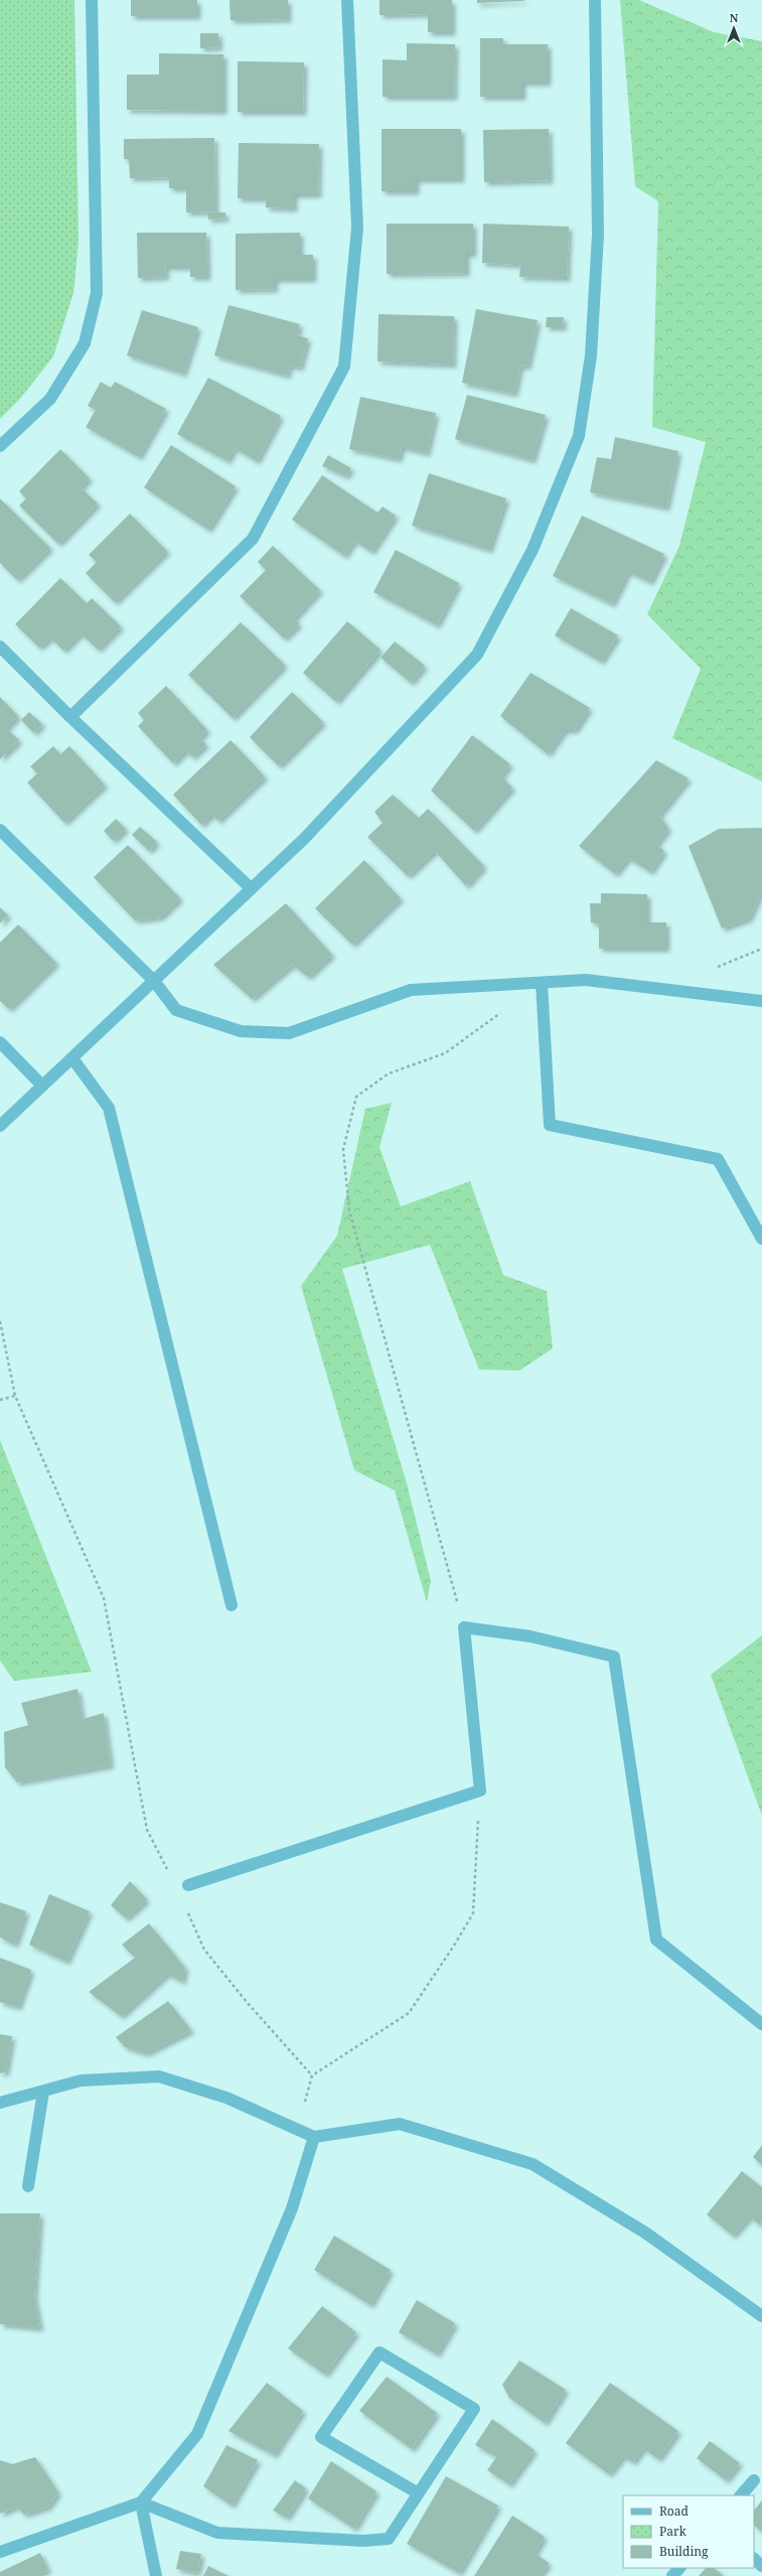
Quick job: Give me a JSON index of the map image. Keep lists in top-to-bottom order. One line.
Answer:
{"legend":["Road","Park","Building"],"north":"top"}
